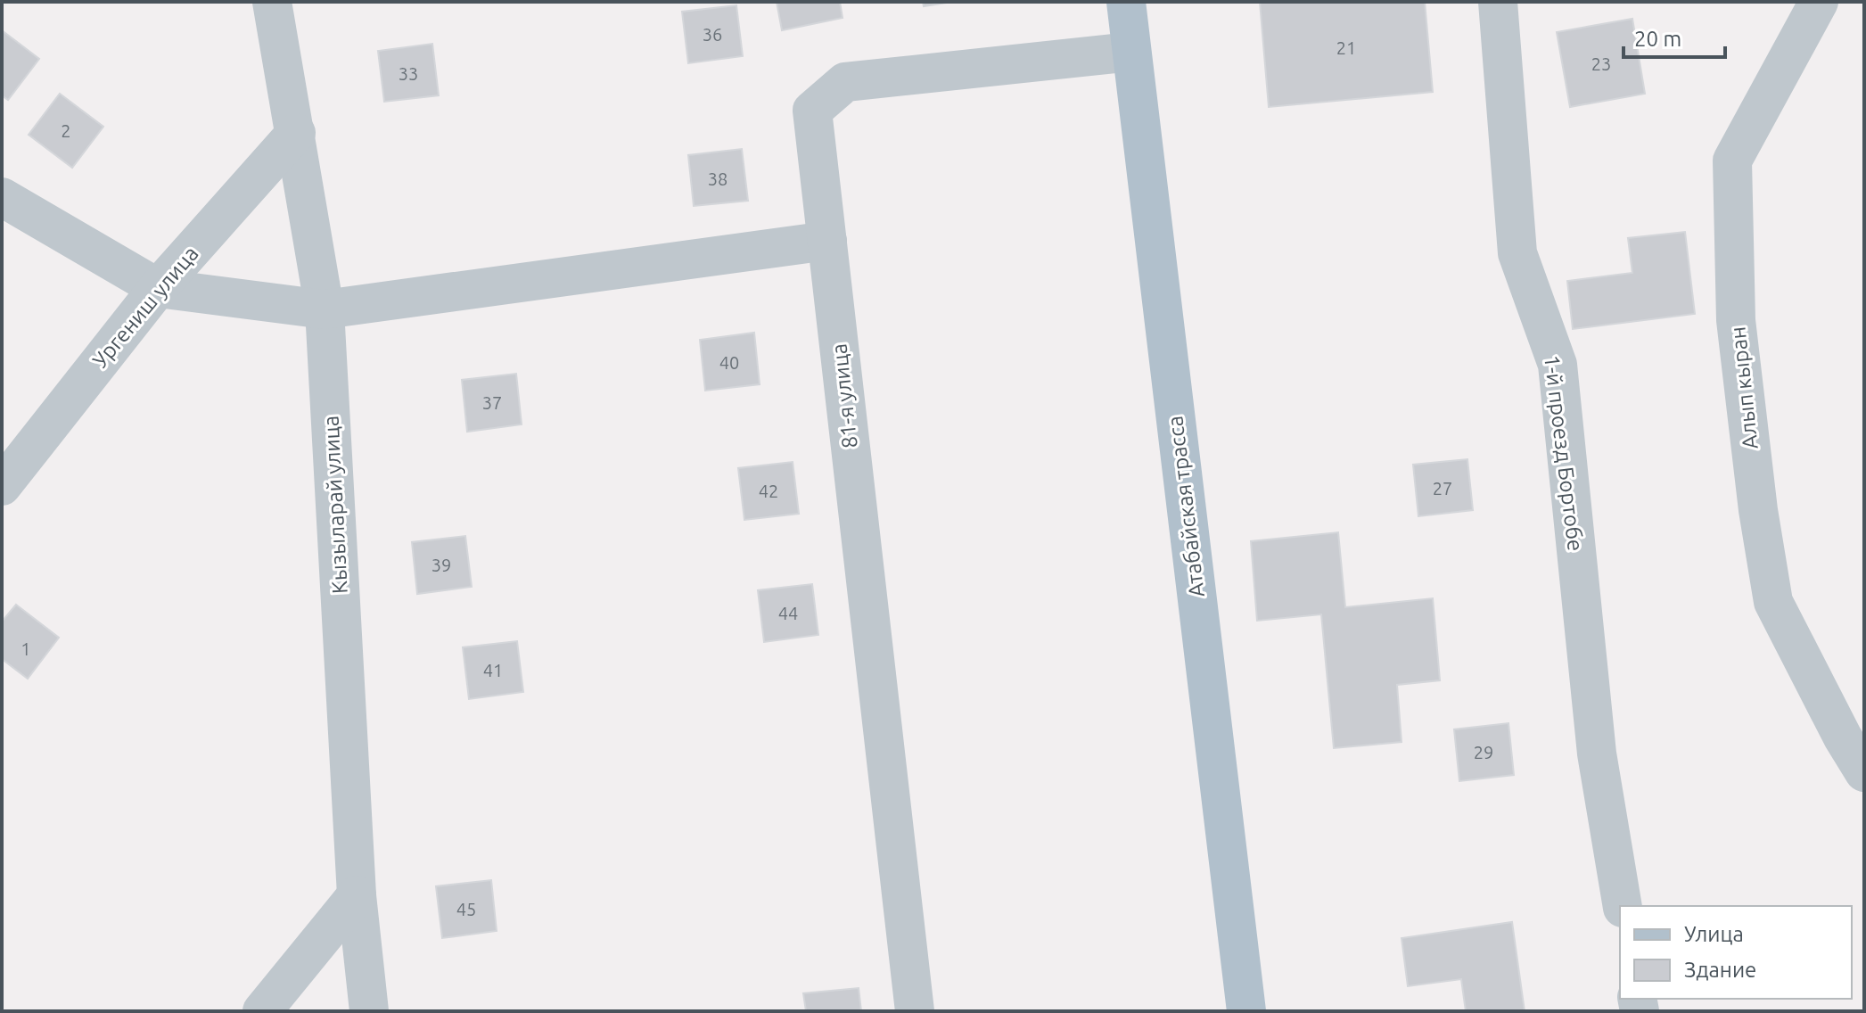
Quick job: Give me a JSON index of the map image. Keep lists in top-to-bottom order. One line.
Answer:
{"streets":{"main road":["Атабайская трасса"],"street":["Ургениш улица","Алып кыран","81-я улица","1-й проезд Бортобе","Кызыларай улица"]},"crossings":[["Ургениш улица","Кызыларай улица"],["81-я улица","Атабайская трасса"]],"house_numbers":["36","21","23","33","2","38","40","37","27","42","39","44","1","41","29","45"],"legend":["Улица","Здание"],"scale_bar":"20 m"}
